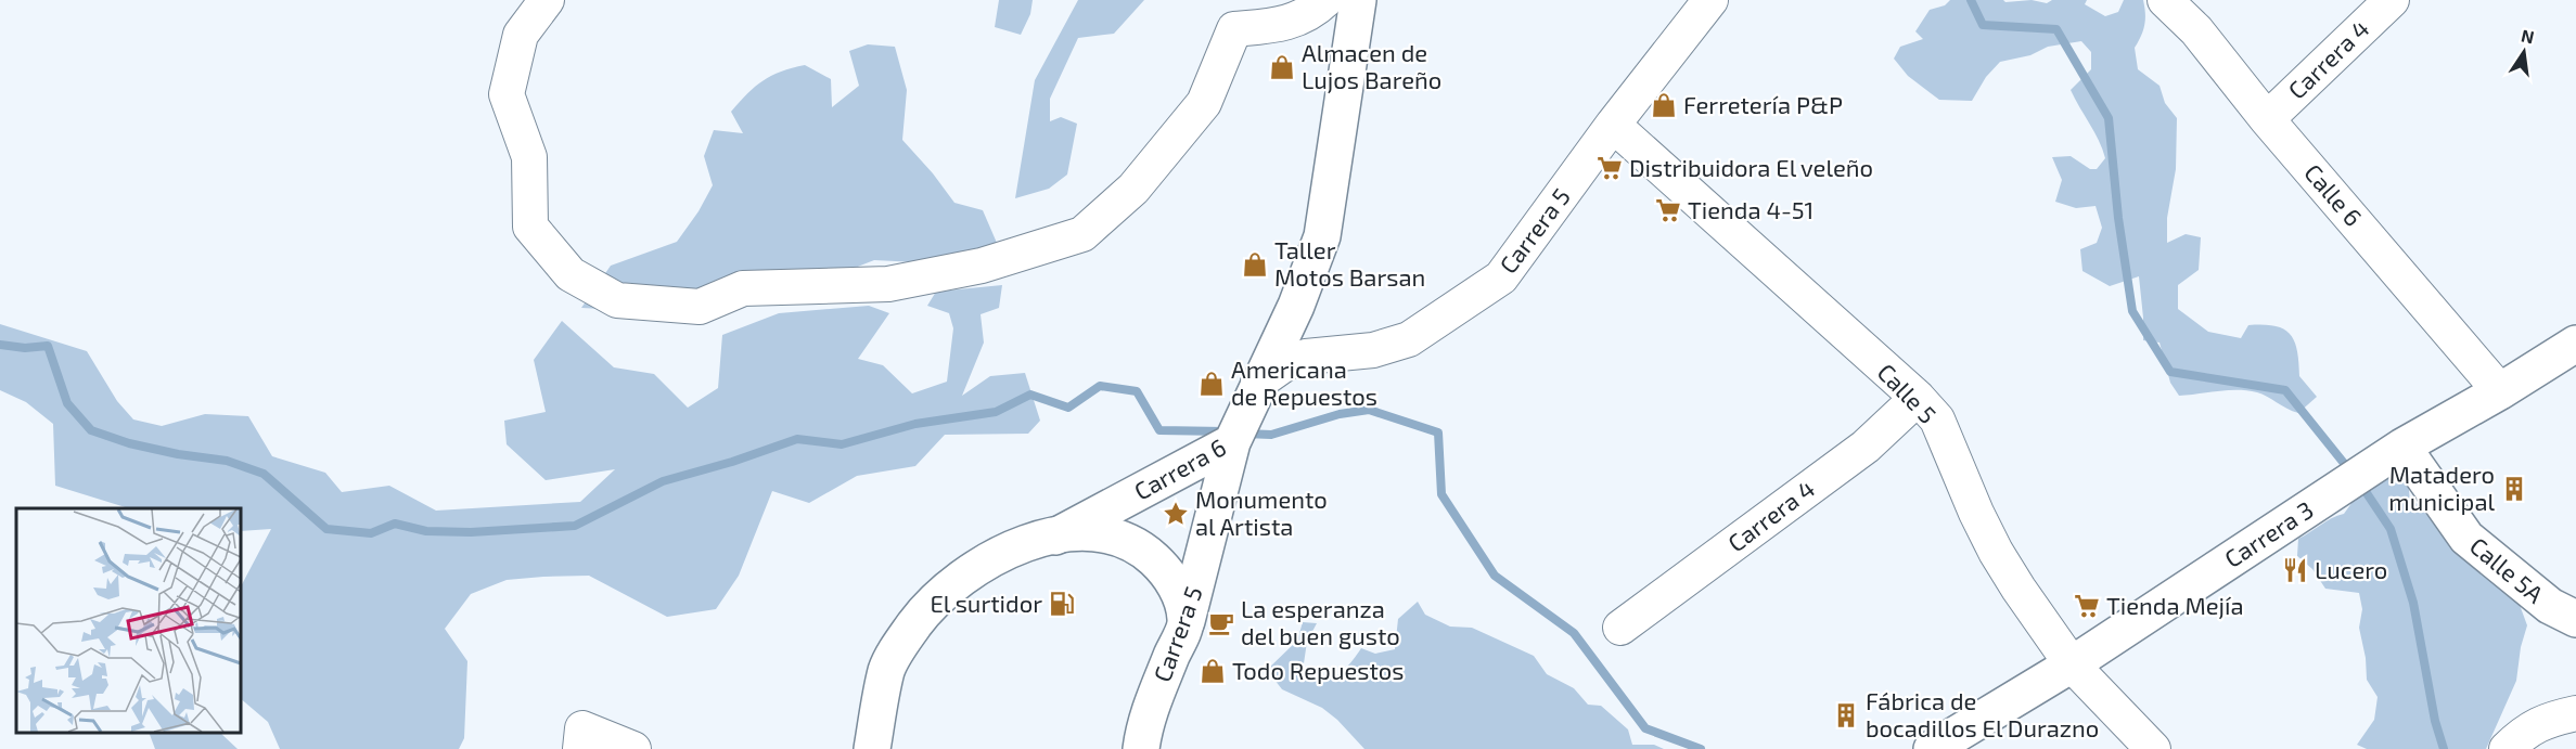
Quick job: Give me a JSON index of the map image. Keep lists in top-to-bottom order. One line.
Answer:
{"streets":{"main road":["Carrera 5","Carrera 6","Carrera 3","Calle 5A"],"street":["Carrera 4","Calle 6","Calle 5"]},"crossings":[["Carrera 4","Calle 6"],["Carrera 4","Calle 5"],["Calle 6","Carrera 3"],["Carrera 5","Calle 5"],["Carrera 5","Carrera 6"],["Calle 5","Carrera 3"],["Carrera 3","Calle 5A"]],"places":{"shop":["Almacen de Lujos Bareño","Ferretería P&P","Taller Motos Barsan","Americana de Repuestos","Todo Repuestos"],"supermarket":["Distribuidora El veleño","Tienda 4-51","Tienda Mejía"],"building":["Matadero municipal","Fábrica de bocadillos El Durazno"],"place":["Monumento al Artista"],"restaurant":["Lucero"],"fuel station":["El surtidor"],"cafe":["La esperanza del buen gusto"]},"north":"top"}
